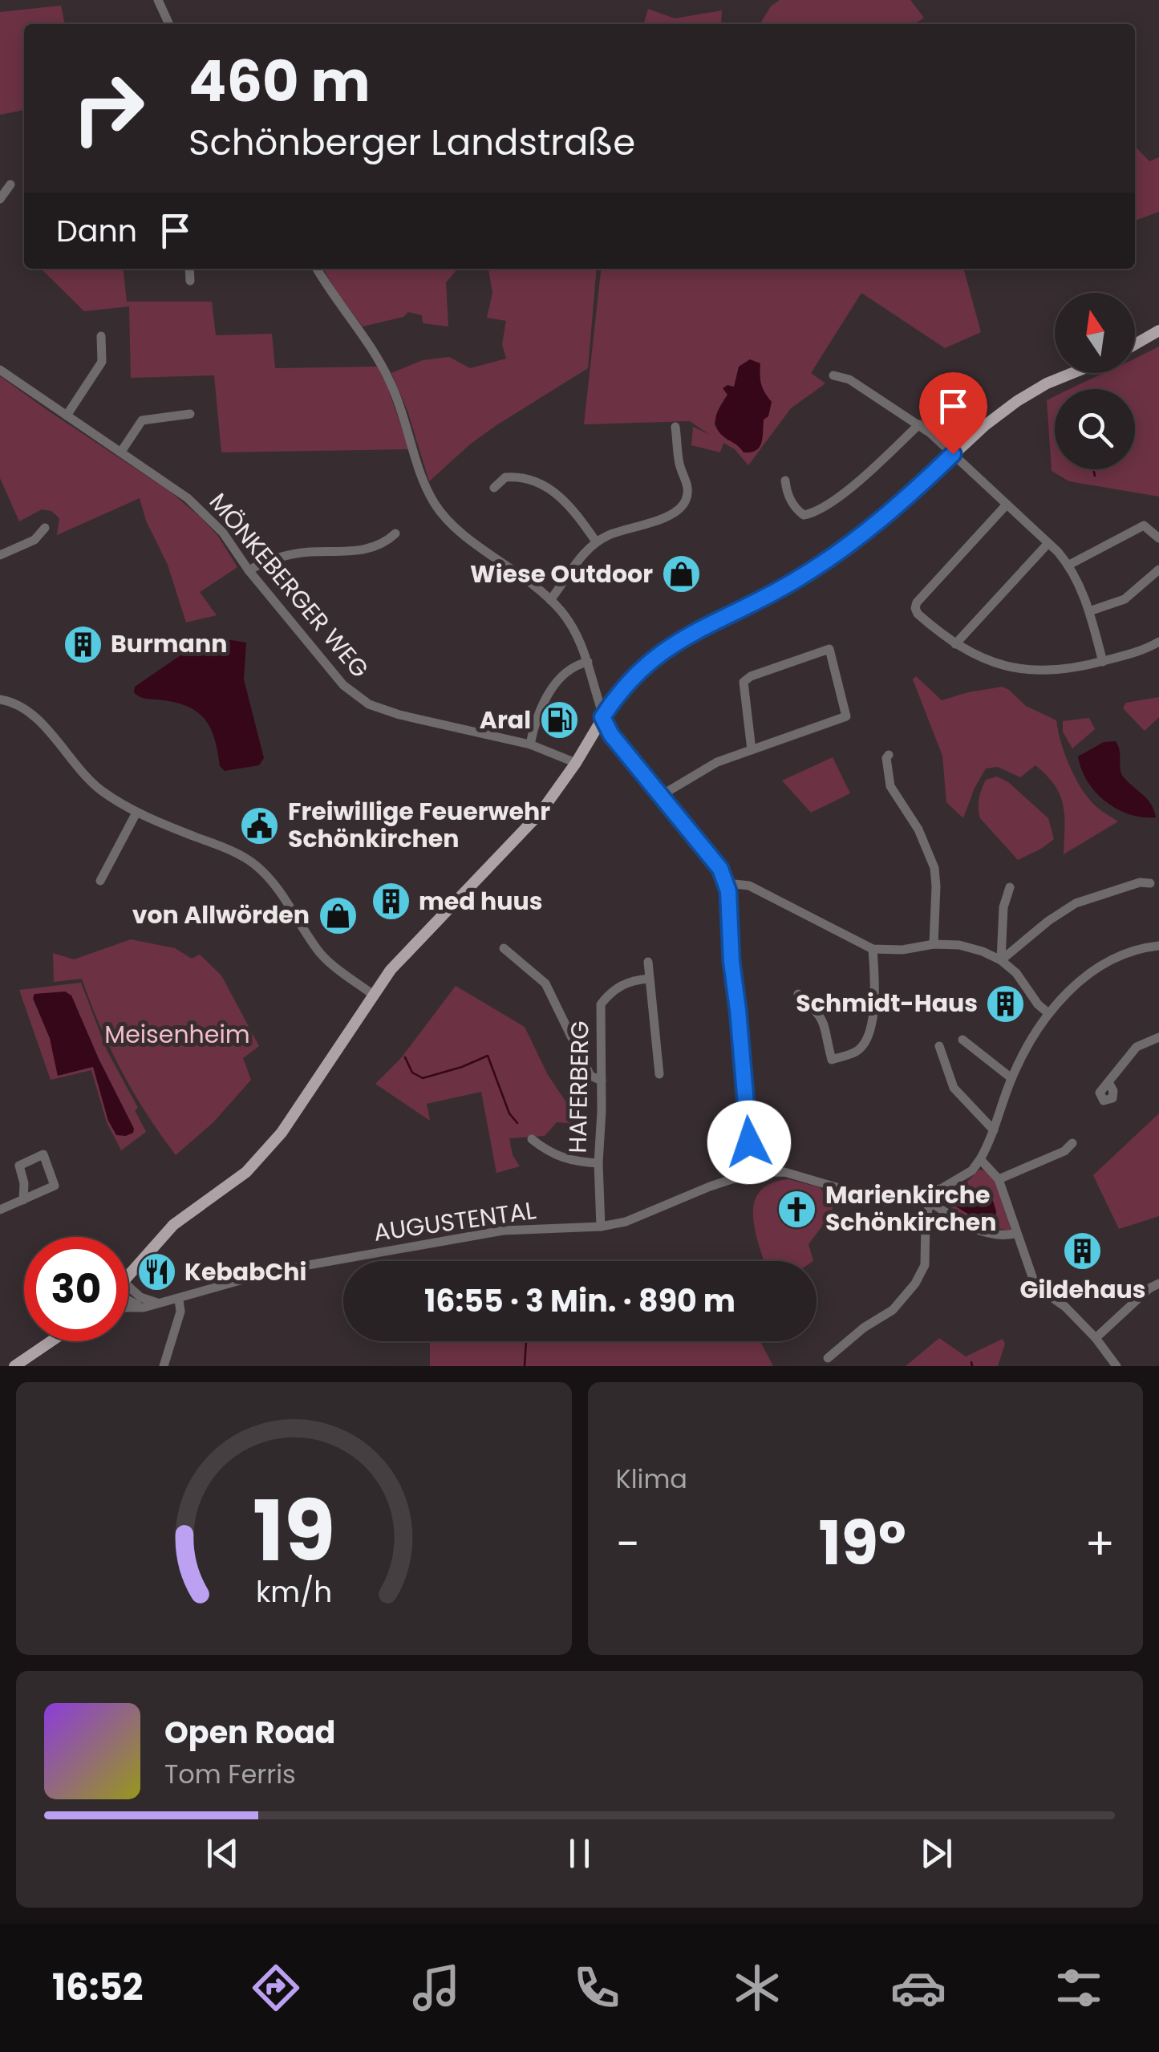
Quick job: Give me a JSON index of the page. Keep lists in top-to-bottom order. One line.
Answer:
{"streets":{"street":["MÖNKEBERGER WEG","HAFERBERG","AUGUSTENTAL"]},"crossings":[["HAFERBERG","AUGUSTENTAL"]],"parks":["Meisenheim"],"places":{"shop":["Wiese Outdoor","von Allwörden"],"building":["Burmann","med huus","Schmidt-Haus","Gildehaus"],"fuel station":["Aral"],"public building":["Freiwillige Feuerwehr Schönkirchen"],"church":["Marienkirche Schönkirchen"],"restaurant":["KebabChi"]},"north":"top","page":{"turn":["460 m","Schönberger Landstraße"],"then":"Dann","limit":"30","trip":"16:55 · 3 Min. · 890 m","tile":"Klima","heat":["−","19°","+"],"song":["Open Road","Tom Ferris"],"tabs":"16:52","gauge":["19","km/h"]}}
